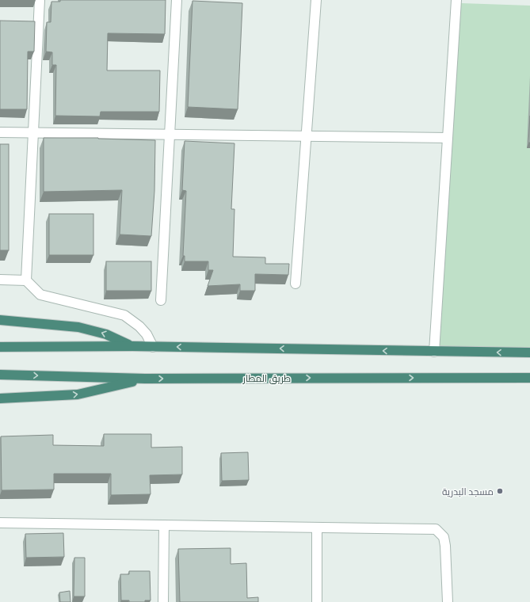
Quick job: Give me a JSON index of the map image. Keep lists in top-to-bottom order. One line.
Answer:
{"streets":{"highway":["طريق المطار"]},"places":["مسجد البدرية"]}
